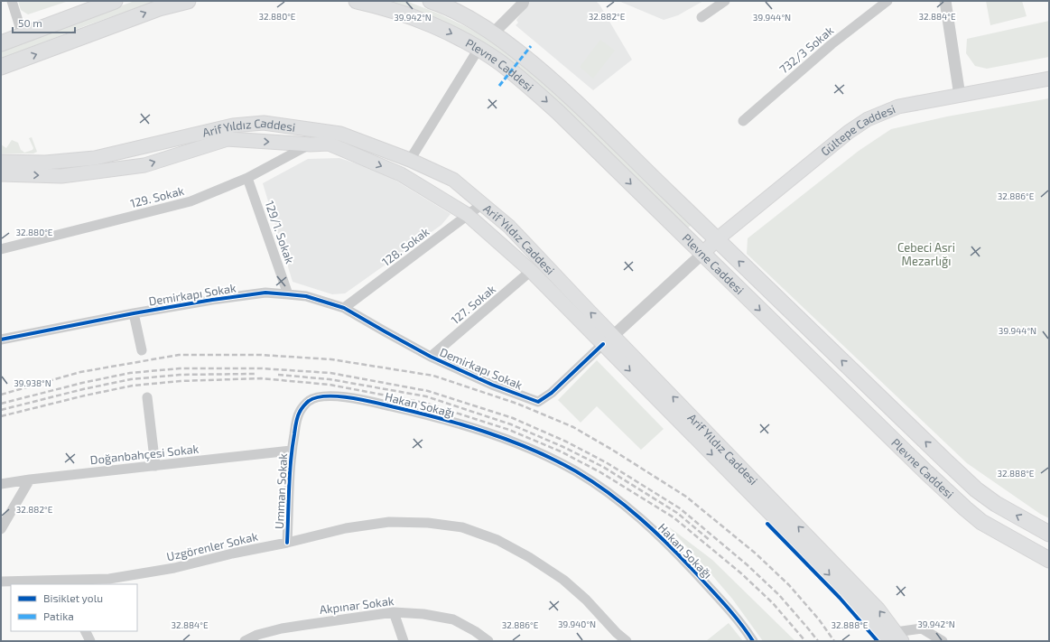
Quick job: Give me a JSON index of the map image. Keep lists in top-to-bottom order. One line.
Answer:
{"streets":{"main road":["Plevne Caddesi","Arif Yıldız Caddesi","Gültepe Caddesi"],"street":["732/3 Sokak","129. Sokak","129/1. Sokak","128. Sokak","Demirkapı Sokak","127. Sokak","Hakan Sokağı","Doğanbahçesi Sokak","Umman Sokak","Uzgörenler Sokak","Akpınar Sokak"]},"crossings":[["Plevne Caddesi","Gültepe Caddesi"],["Arif Yıldız Caddesi","129. Sokak"],["Arif Yıldız Caddesi","128. Sokak"],["Arif Yıldız Caddesi","Demirkapı Sokak"],["Arif Yıldız Caddesi","127. Sokak"],["129. Sokak","129/1. Sokak"],["129/1. Sokak","Demirkapı Sokak"],["128. Sokak","Demirkapı Sokak"],["Demirkapı Sokak","127. Sokak"],["Hakan Sokağı","Umman Sokak"],["Doğanbahçesi Sokak","Umman Sokak"],["Umman Sokak","Uzgörenler Sokak"]],"parks":["Cebeci Asri Mezarlığı"],"legend":["Bisiklet yolu","Patika"],"scale_bar":"50 m","coordinates":["32.880°E","32.884°E","32.882°E","39.942°N","39.944°N","32.886°E","39.938°N","32.888°E","39.940°N"]}
